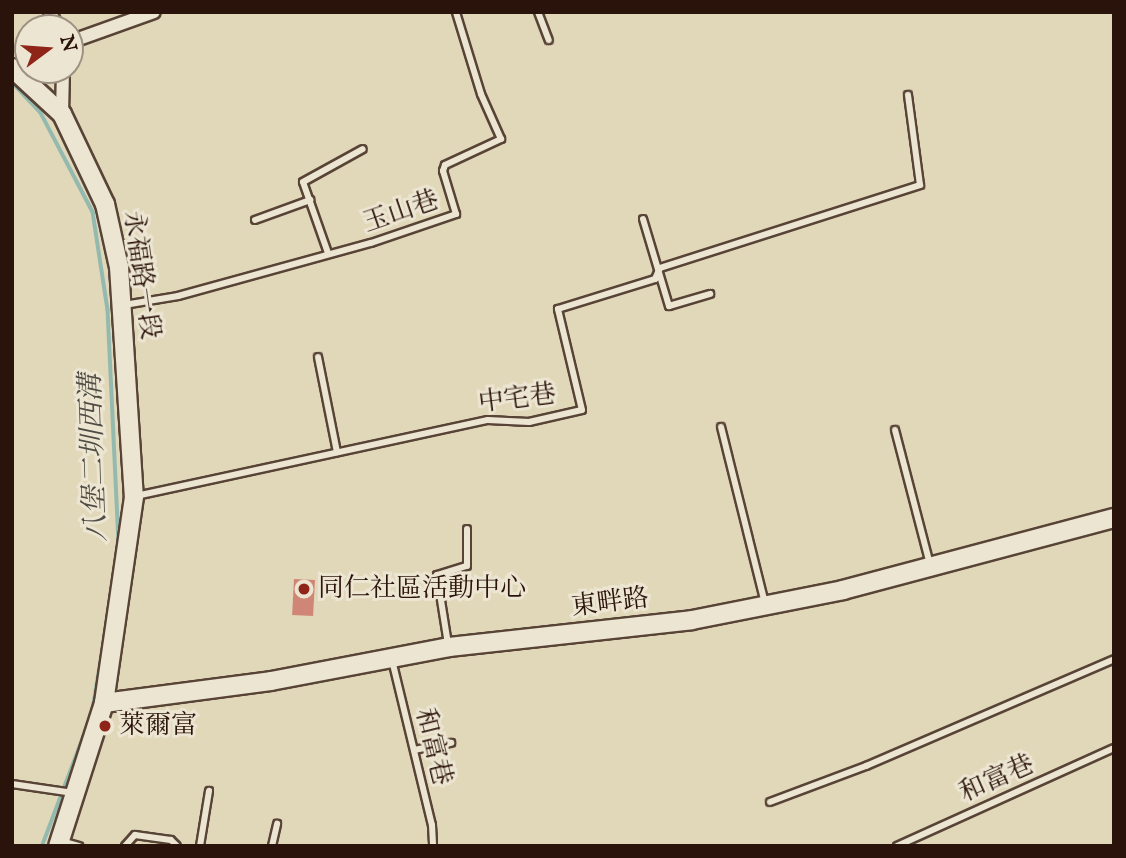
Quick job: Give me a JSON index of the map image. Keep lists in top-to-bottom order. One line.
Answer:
{"streets":{"street":["永福路一段","東畔路"],"lane":["玉山巷","中宅巷","和富巷"]},"crossings":[["玉山巷","永福路一段"],["永福路一段","中宅巷"],["永福路一段","東畔路"],["東畔路","和富巷"]],"water":["八堡二圳西溝"],"places":["同仁社區活動中心","萊爾富"],"north":"right"}
